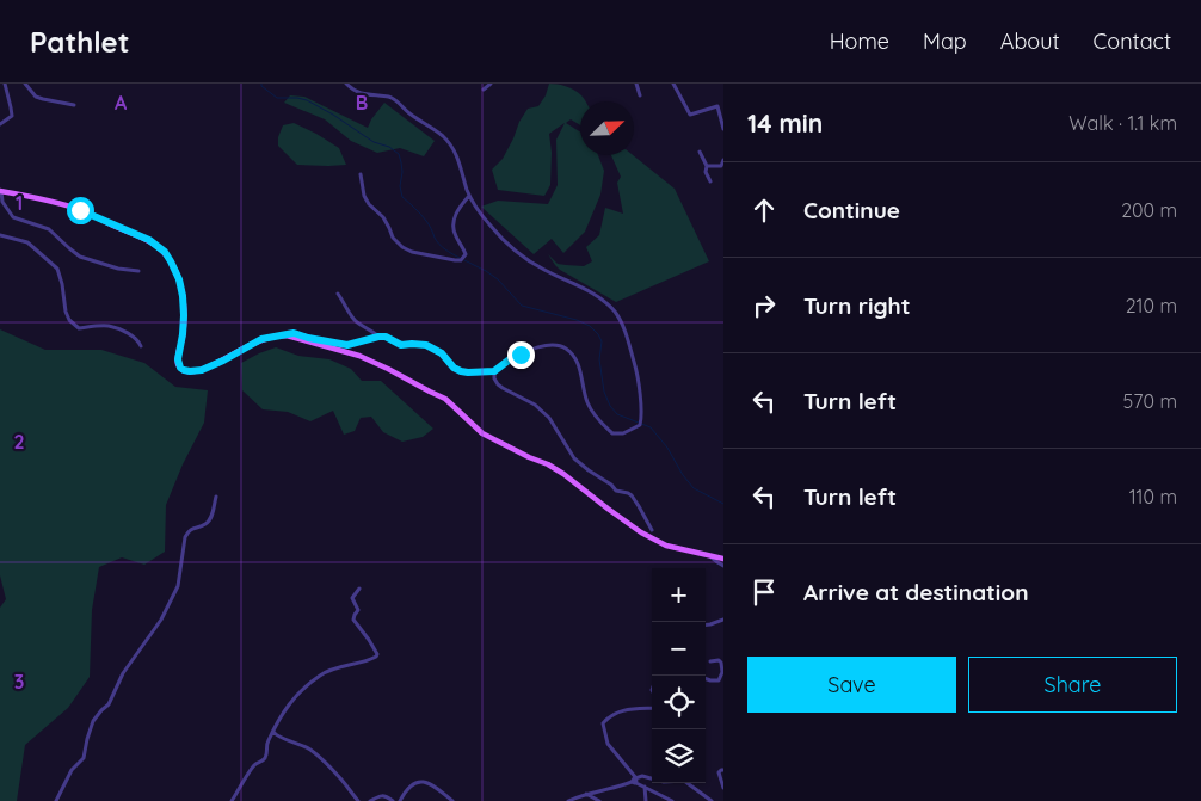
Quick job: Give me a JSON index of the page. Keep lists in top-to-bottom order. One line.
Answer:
{"north":"top right","page":{"header":"Pathlet","nav":["Home","Map","About","Contact"],"heading":["14 min","Walk · 1.1 km"],"list":[["Continue","200 m"],["Turn right","210 m"],["Turn left","570 m"],["Turn left","110 m"],"Arrive at destination"],"map_buttons":["+","−"],"buttons":["Save","Share"]},"grid":{"columns":["A","B"],"rows":["1","2","3"]}}
